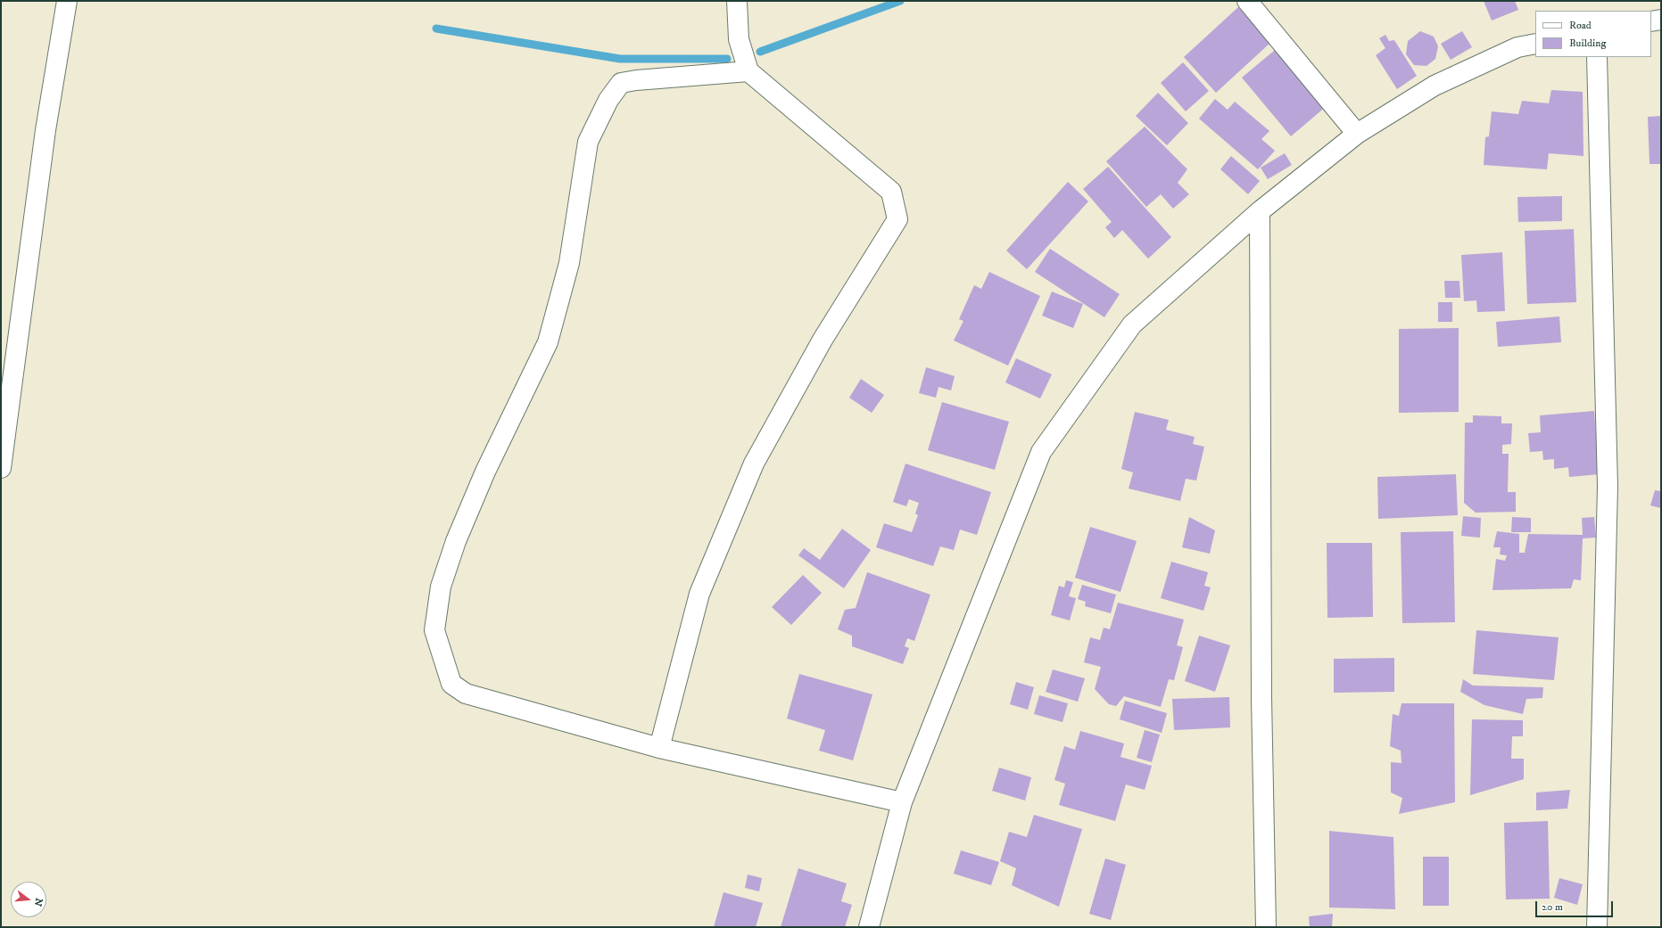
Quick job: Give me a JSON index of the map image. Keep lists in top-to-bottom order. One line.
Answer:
{"legend":["Road","Building"],"scale_bar":"20 m","north":"right"}
